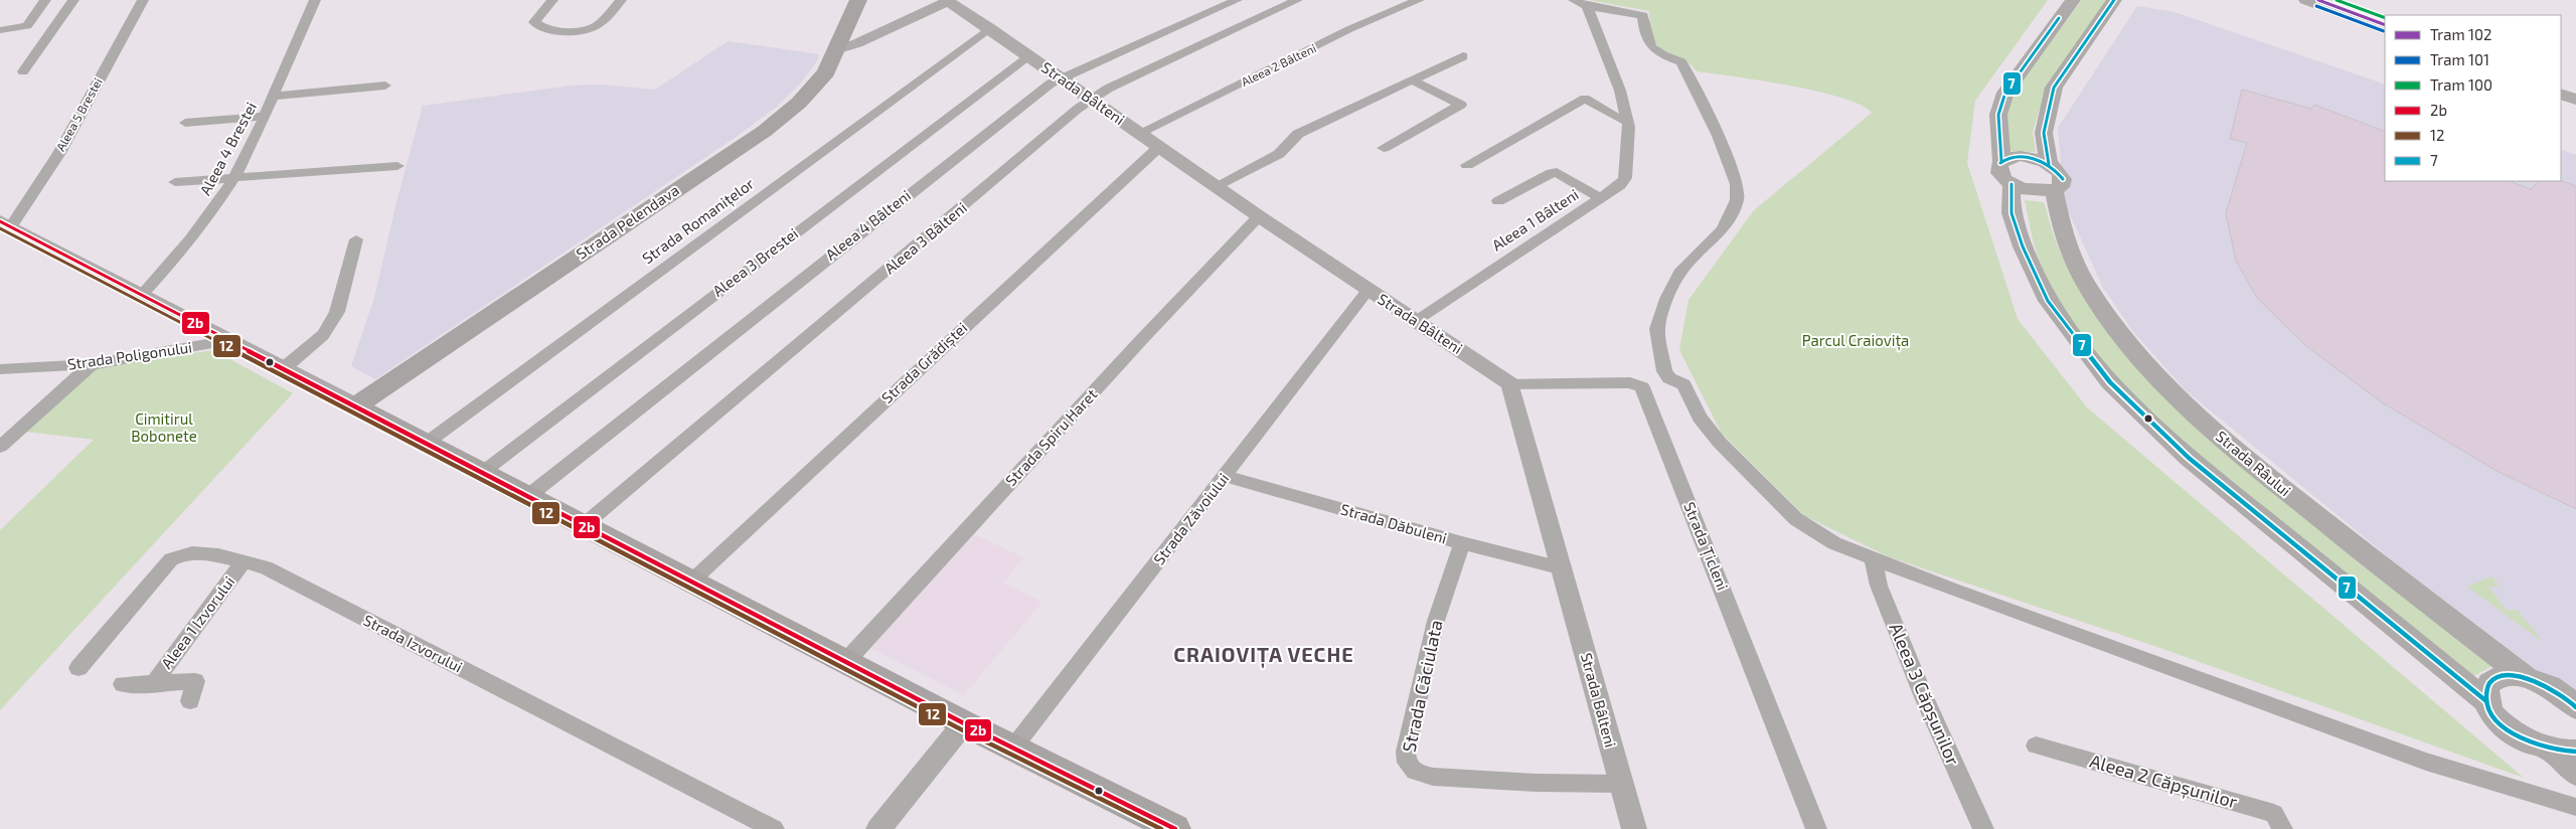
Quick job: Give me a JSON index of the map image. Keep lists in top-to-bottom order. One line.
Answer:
{"streets":{"main road":["Strada Pelendava","Strada Râului"],"street":["Aleea 2 Bâlteni","Strada Bâlteni","Aleea 5 Brestei","Aleea 4 Brestei","Aleea 1 Bâlteni","Strada Romanițelor","Aleea 4 Bâlteni","Aleea 3 Bâlteni","Aleea 3 Brestei","Strada Poligonului","Strada Grădiștei","Strada Spiru Haret","Strada Zăvoiului","Strada Dăbuleni","Strada Țicleni","Aleea 1 Izvorului","Strada Izvorului","Strada Căciulata","Aleea 3 Căpșunilor","Aleea 2 Căpșunilor"]},"crossings":[["Aleea 2 Bâlteni","Strada Bâlteni"],["Strada Bâlteni","Aleea 1 Bâlteni"],["Strada Bâlteni","Strada Romanițelor"],["Strada Bâlteni","Strada Pelendava"],["Strada Bâlteni","Aleea 4 Bâlteni"],["Strada Bâlteni","Aleea 3 Bâlteni"],["Strada Bâlteni","Aleea 3 Brestei"],["Strada Bâlteni","Strada Grădiștei"],["Strada Bâlteni","Strada Spiru Haret"],["Strada Bâlteni","Strada Zăvoiului"],["Strada Bâlteni","Strada Dăbuleni"],["Strada Bâlteni","Strada Căciulata"],["Strada Zăvoiului","Strada Dăbuleni"],["Strada Dăbuleni","Strada Căciulata"],["Aleea 1 Izvorului","Strada Izvorului"]],"districts":["CRAIOVIȚA VECHE"],"parks":["Parcul Craiovița","Cimitirul Bobonete"],"lines":["tram line 102","tram line 100","transit line 7","tram line 101","transit line 2b","transit line 12"],"legend":["Tram 102","Tram 101","Tram 100","2b","12","7"]}
